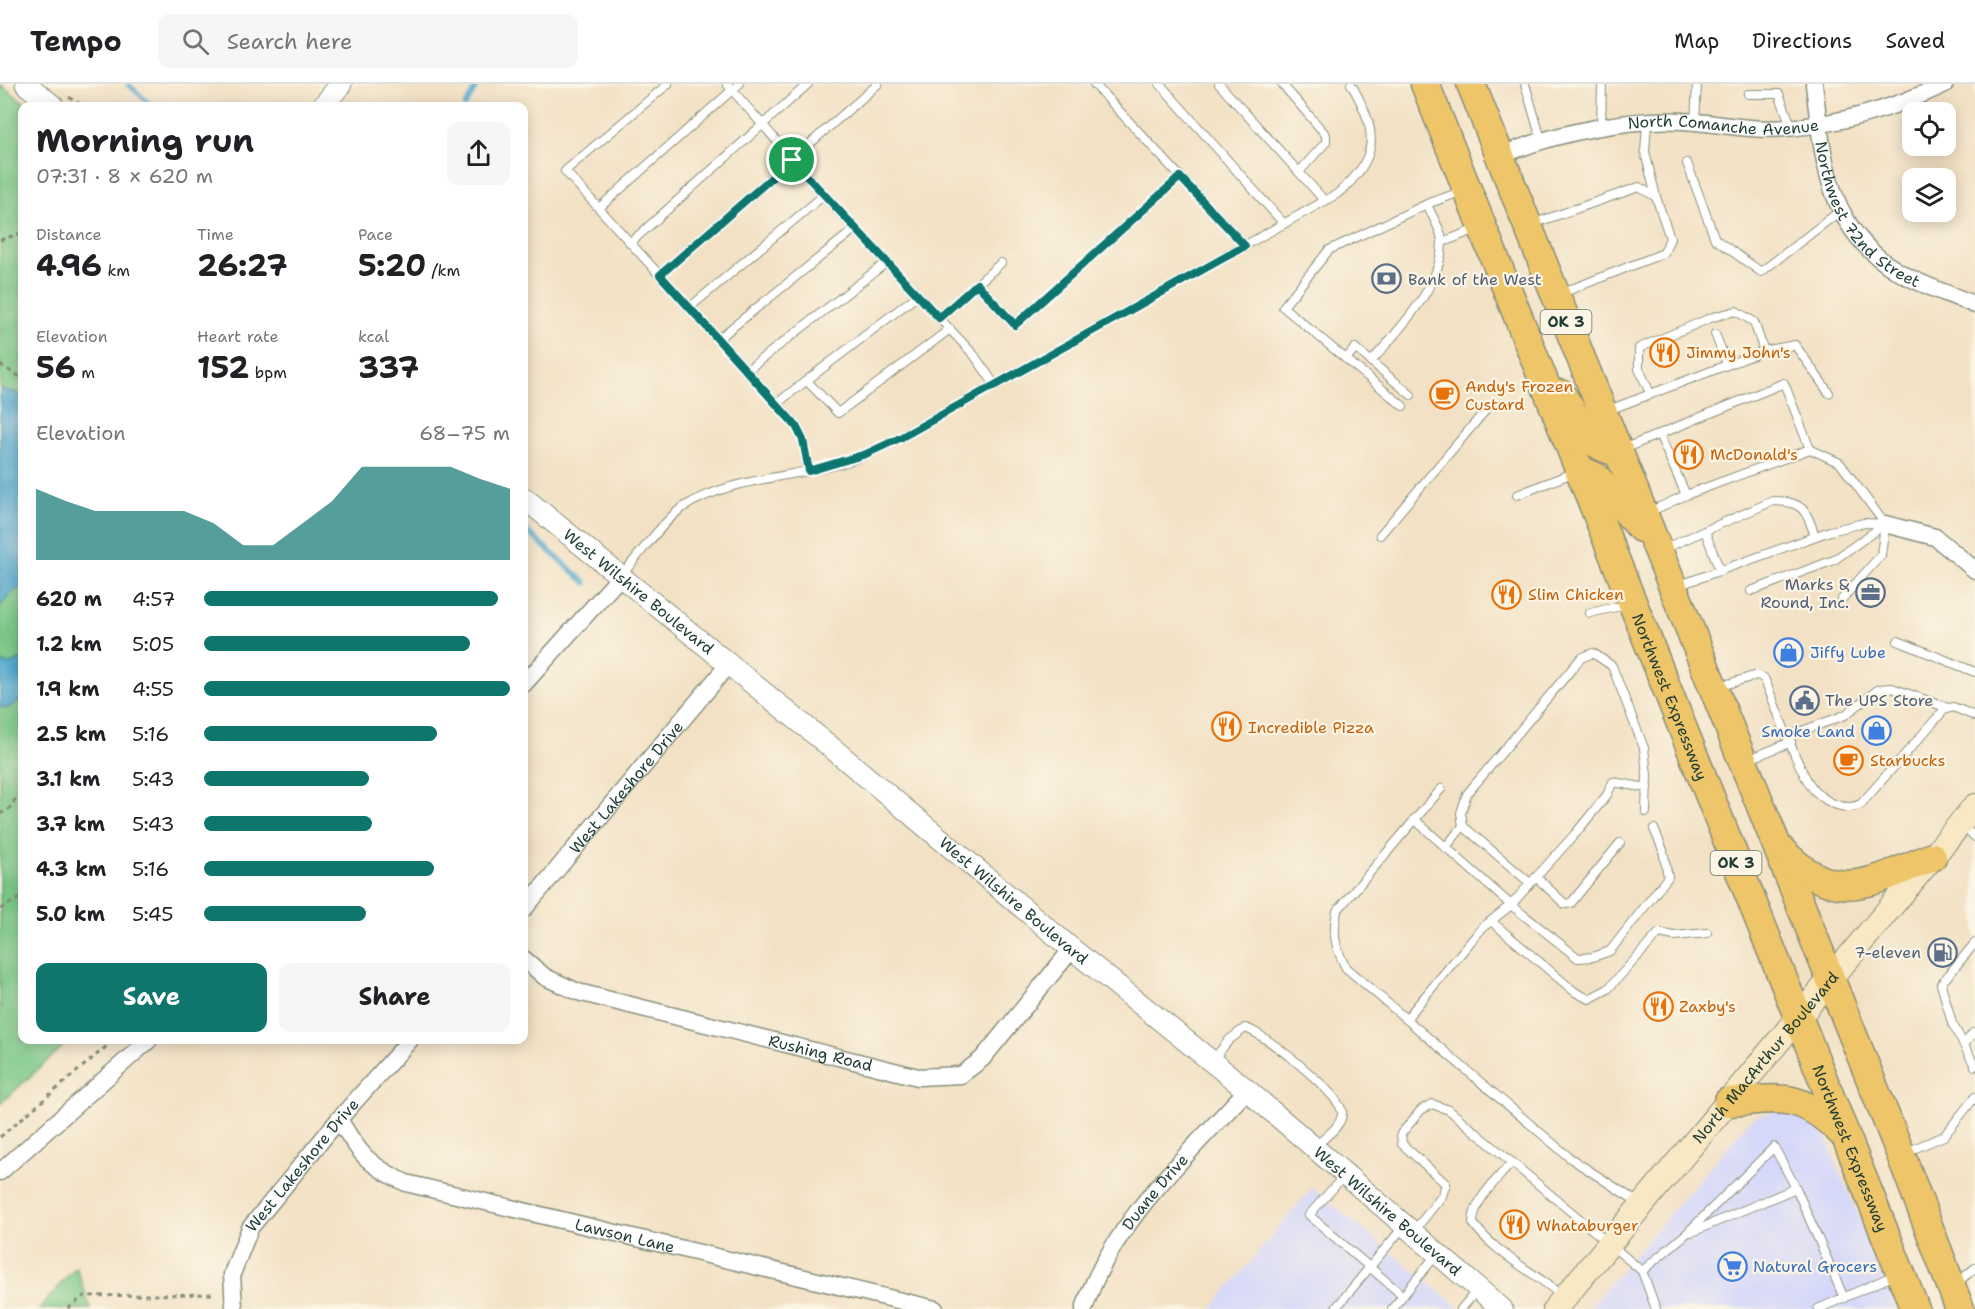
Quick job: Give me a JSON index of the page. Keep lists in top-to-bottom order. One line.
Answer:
{"streets":{"highway":["OK 3","Northwest Expressway"],"main road":["North MacArthur Boulevard"],"street":["North Comanche Avenue","Northwest 72nd Street","West Wilshire Boulevard","West Lakeshore Drive","Rushing Road","Duane Drive","Lawson Lane"]},"crossings":[["North Comanche Avenue","Northwest 72nd Street"],["North Comanche Avenue","OK 3"],["OK 3","North MacArthur Boulevard"],["West Wilshire Boulevard","West Lakeshore Drive"],["West Wilshire Boulevard","Rushing Road"],["West Wilshire Boulevard","Duane Drive"],["Northwest Expressway","North MacArthur Boulevard"],["West Lakeshore Drive","Lawson Lane"]],"places":{"bank":["Bank of the West"],"restaurant":["Jimmy John's","McDonald's","Slim Chicken","Incredible Pizza","Zaxby's","Whataburger"],"cafe":["Andy's Frozen Custard","Starbucks"],"office":["Marks & Round, Inc."],"shop":["Jiffy Lube","Smoke Land"],"public building":["The UPS Store"],"fuel station":["7-eleven"],"supermarket":["Natural Grocers"]},"page":{"header":"Tempo","search":"Search here","nav":["Map","Directions","Saved"],"heading":["Morning run","07:31 · 8 × 620 m"],"stats":[["Distance","4.96 km"],["Time","26:27"],["Pace","5:20 /km"],["Elevation","56 m"],["Heart rate","152 bpm"],["kcal","337"]],"chart":["Elevation","68–75 m"],"list":[{"name":"620 m","note":"4:57"},{"name":"1.2 km","note":"5:05"},{"name":"1.9 km","note":"4:55"},{"name":"2.5 km","note":"5:16"},{"name":"3.1 km","note":"5:43"},{"name":"3.7 km","note":"5:43"},{"name":"4.3 km","note":"5:16"},{"name":"5.0 km","note":"5:45"}],"buttons":["Save","Share"]}}
